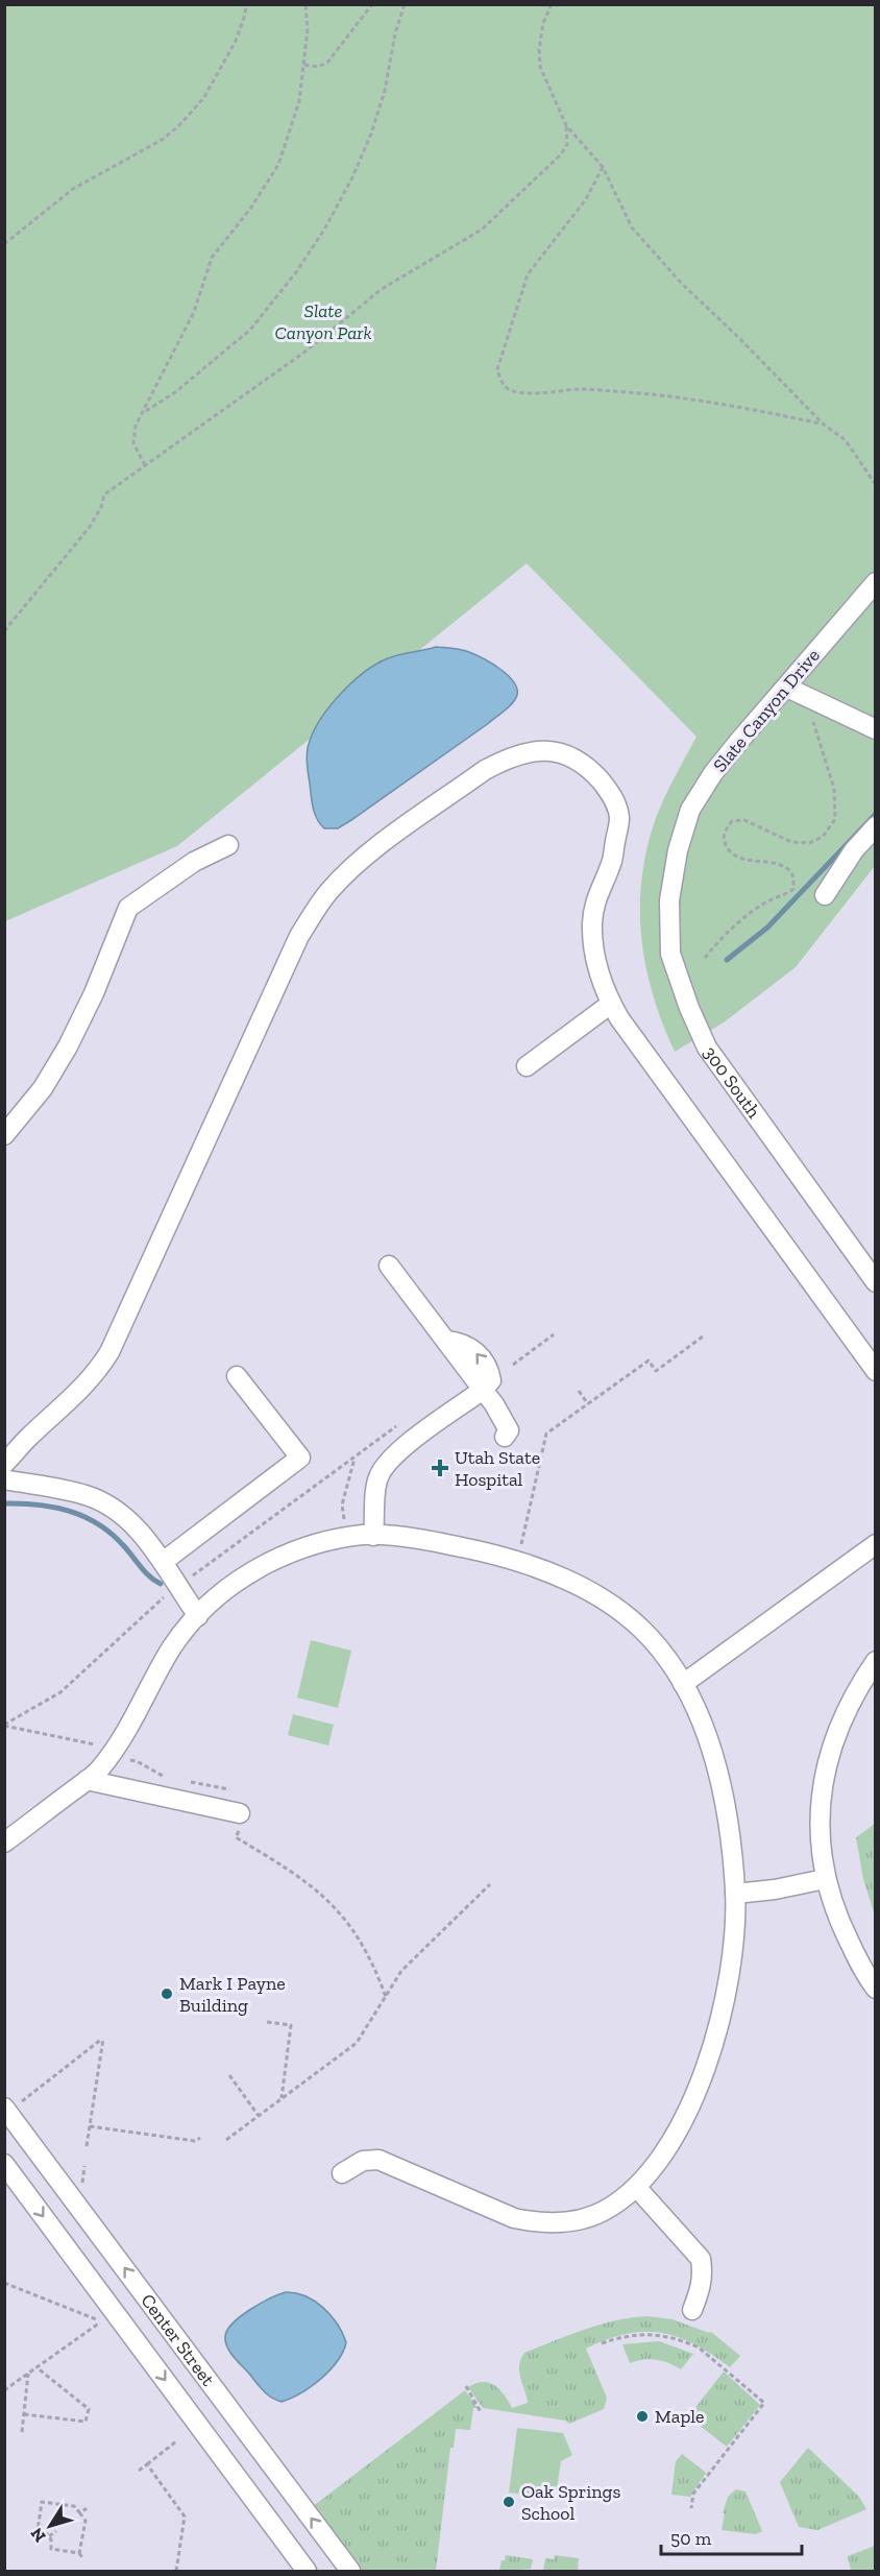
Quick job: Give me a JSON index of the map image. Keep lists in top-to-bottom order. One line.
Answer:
{"streets":{"street":["Slate Canyon Drive","300 South","Center Street"]},"crossings":[["Slate Canyon Drive","300 South"]],"parks":["Slate Canyon Park"],"places":{"health":["Utah State Hospital"],"other":["Mark I Payne Building","Maple","Oak Springs School"]},"scale_bar":"50 m","north":"bottom left"}
